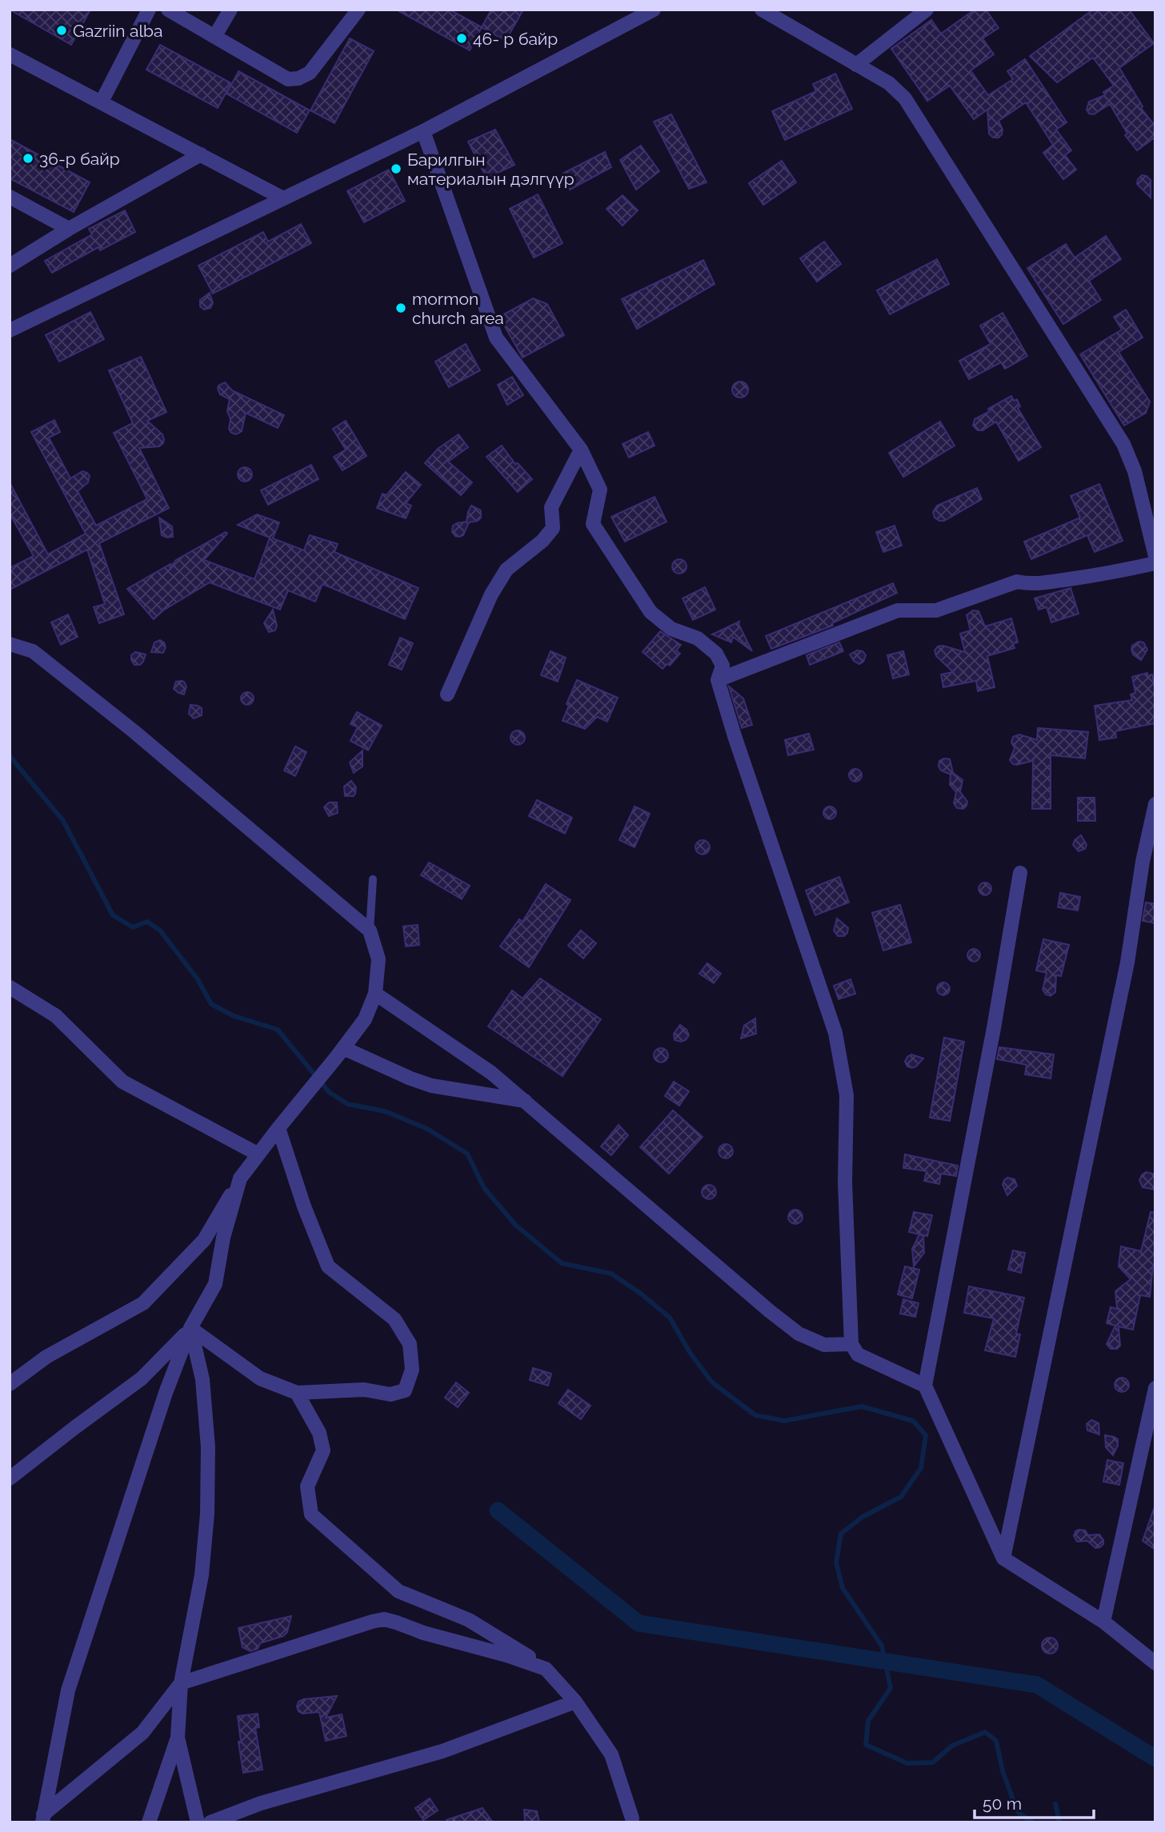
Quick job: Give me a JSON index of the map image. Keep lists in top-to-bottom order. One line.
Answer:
{"places":["Gazriin alba","46- р байр","36-р байр","Барилгын материалын дэлгүүр","mormon church area"],"scale_bar":"50 m"}
